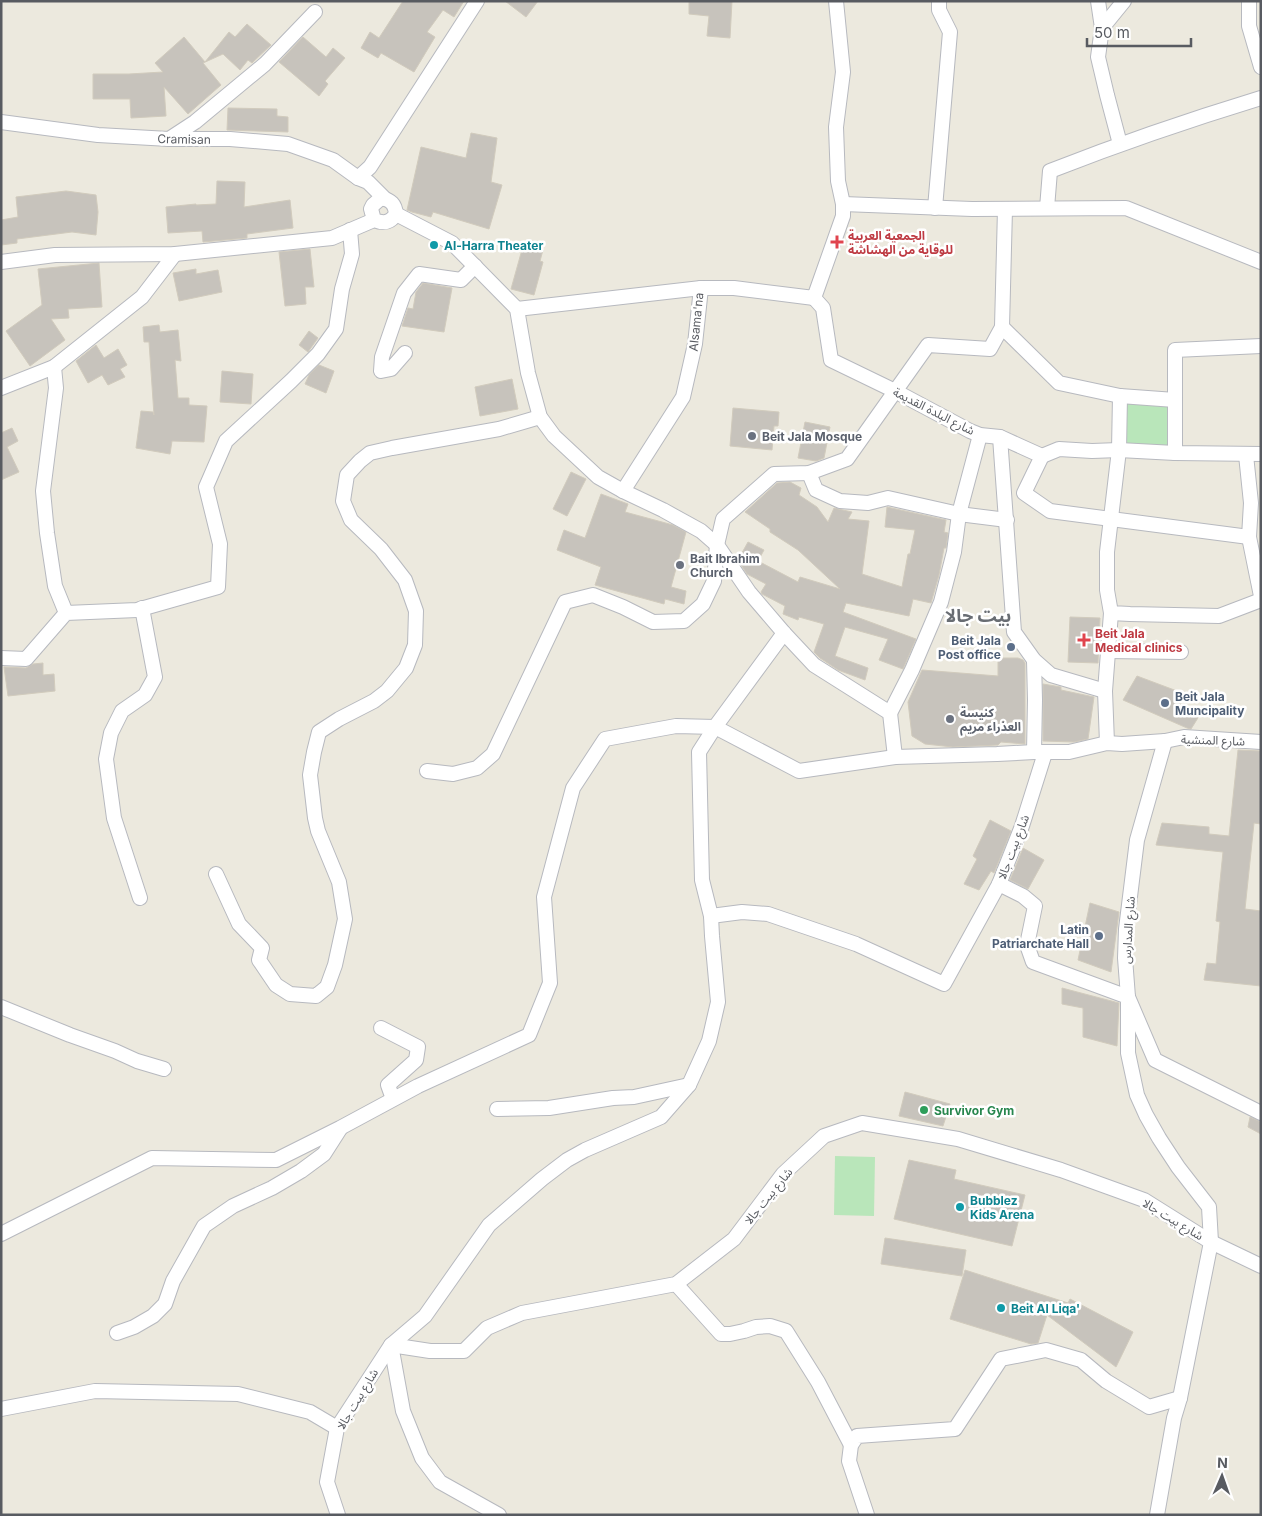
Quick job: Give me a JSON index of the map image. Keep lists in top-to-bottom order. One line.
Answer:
{"streets":{"street":["Cramisan","Alsama'na","شارع البلدة القديمة","شارع المنشية","شارع بيت جالا","شارع المدارس"]},"crossings":[["شارع المنشية","شارع بيت جالا"],["شارع المنشية","شارع المدارس"]],"districts":["بيت جالا"],"places":{"health":["الجمعية العربية للوقاية من الهشاشة","Beit Jala Medical clinics"],"other":["Al-Harra Theater","Beit Jala Mosque","Bait Ibrahim Church","Beit Jala Post office","Beit Jala Muncipality","كنيسة العذراء مريم","Latin Patriarchate Hall","Survivor Gym","Bubblez Kids Arena","Beit Al Liqa'"]},"scale_bar":"50 m","north":"top"}
